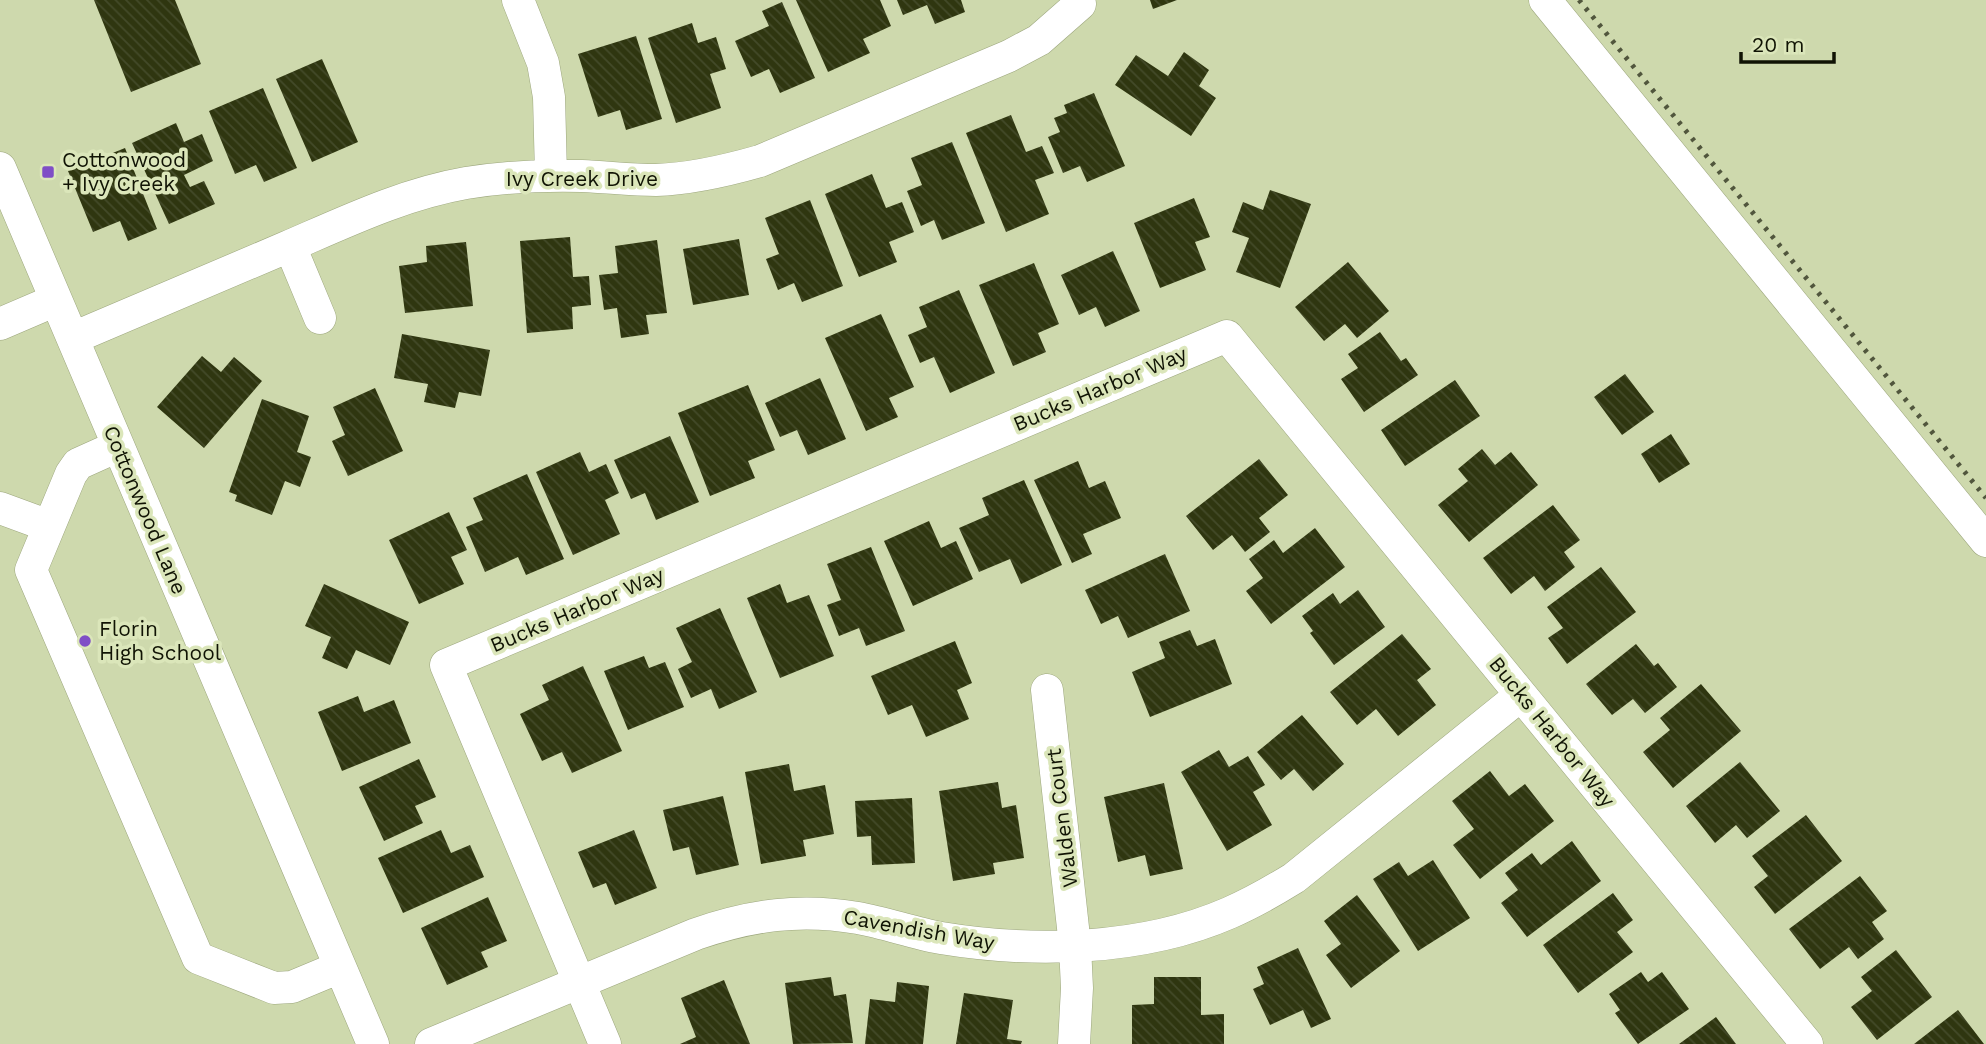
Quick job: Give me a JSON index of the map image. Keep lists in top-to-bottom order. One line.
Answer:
{"streets":{"street":["Ivy Creek Drive","Bucks Harbor Way","Cottonwood Lane","Walden Court","Cavendish Way"]},"crossings":[["Ivy Creek Drive","Cottonwood Lane"],["Bucks Harbor Way","Cavendish Way"],["Walden Court","Cavendish Way"]],"places":{"transit":["Cottonwood + Ivy Creek"],"other":["Florin High School"]},"scale_bar":"20 m"}
